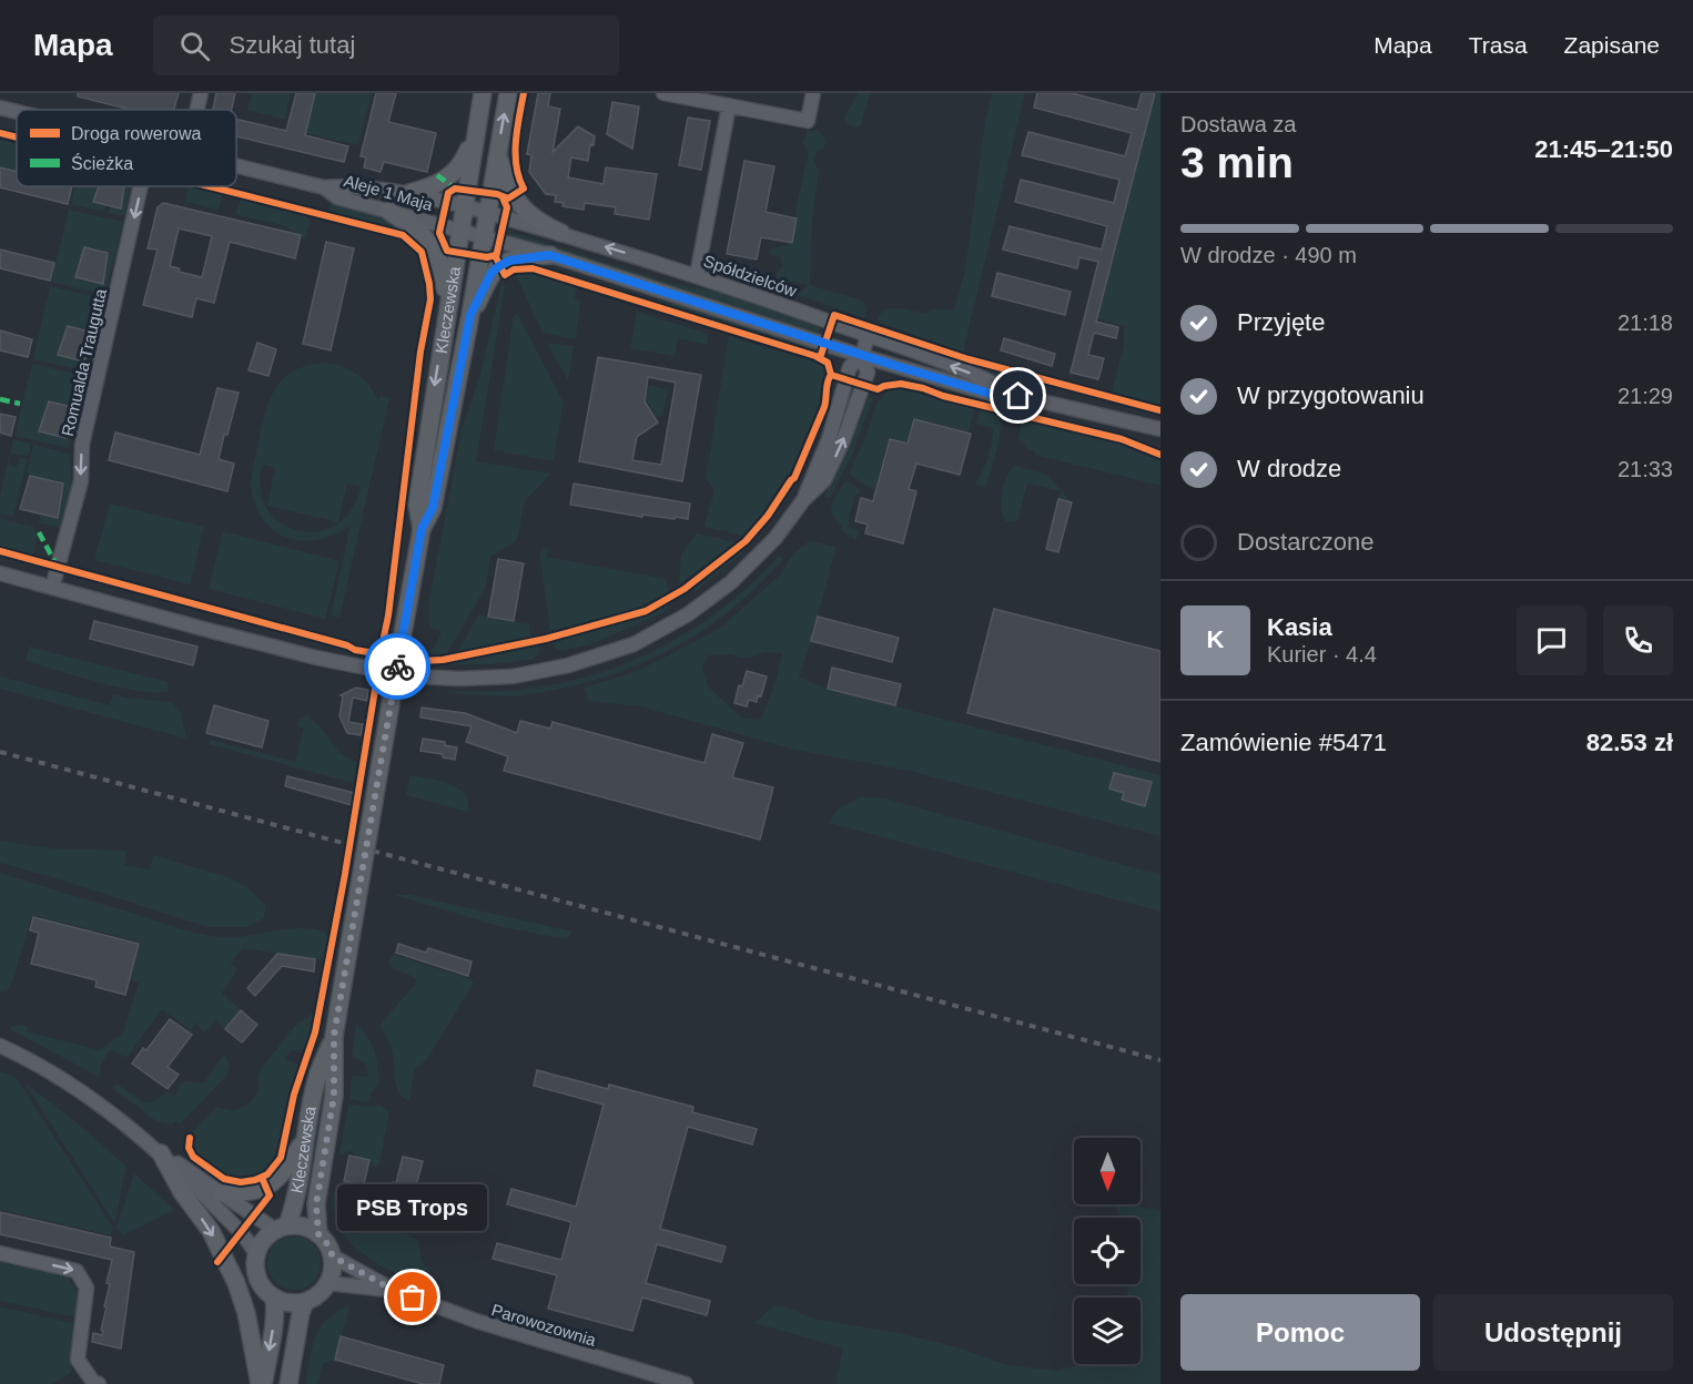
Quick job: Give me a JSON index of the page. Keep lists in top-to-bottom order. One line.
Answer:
{"streets":{"main road":["Kleczewska"],"street":["Aleje 1 Maja","Spółdzielców","Romualda Traugutta","Parowozownia"]},"crossings":[["Aleje 1 Maja","Spółdzielców"],["Aleje 1 Maja","Kleczewska"],["Spółdzielców","Kleczewska"],["Kleczewska","Parowozownia"]],"one_way":["Romualda Traugutta"],"places":["PSB Trops"],"legend":["Droga rowerowa","Ścieżka"],"north":"bottom","page":{"header":"Mapa","search":"Szukaj tutaj","nav":["Mapa","Trasa","Zapisane"],"heading":["3 min","Dostawa za","21:45–21:50"],"panel":["Kasia","Kurier · 4.4","Zamówienie #5471","82.53 zł"],"bar":"W drodze · 490 m","list":[["Przyjęte","21:18"],["W przygotowaniu","21:29"],["W drodze","21:33"],"Dostarczone"],"round":"K","bubble":"PSB Trops","buttons":["Pomoc","Udostępnij"]}}
